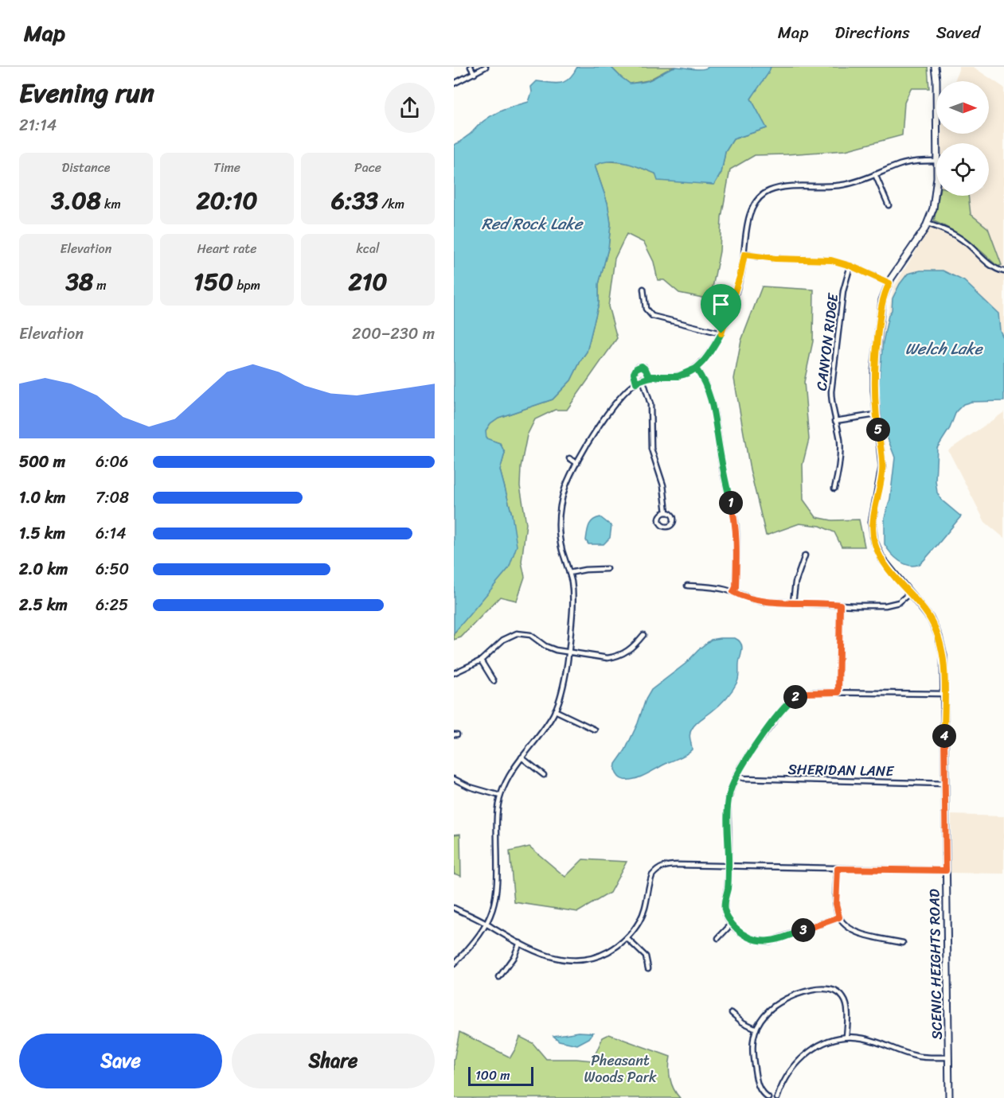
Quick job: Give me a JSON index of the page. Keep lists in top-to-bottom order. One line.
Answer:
{"streets":{"street":["CANYON RIDGE","SHERIDAN LANE","SCENIC HEIGHTS ROAD"]},"crossings":[["SHERIDAN LANE","SCENIC HEIGHTS ROAD"]],"water":["Red Rock Lake","Welch Lake"],"parks":["Pheasant Woods Park"],"scale_bar":"100 m","north":"right","page":{"header":"Map","nav":["Map","Directions","Saved"],"heading":["Evening run","21:14"],"stats":[["Distance","3.08 km"],["Time","20:10"],["Pace","6:33 /km"],["Elevation","38 m"],["Heart rate","150 bpm"],["kcal","210"]],"chart":["Elevation","200–230 m"],"pins":["5","1","2","4","3"],"list":[{"name":"500 m","note":"6:06"},{"name":"1.0 km","note":"7:08"},{"name":"1.5 km","note":"6:14"},{"name":"2.0 km","note":"6:50"},{"name":"2.5 km","note":"6:25"}],"buttons":["Save","Share"],"scale":"100 m"}}
